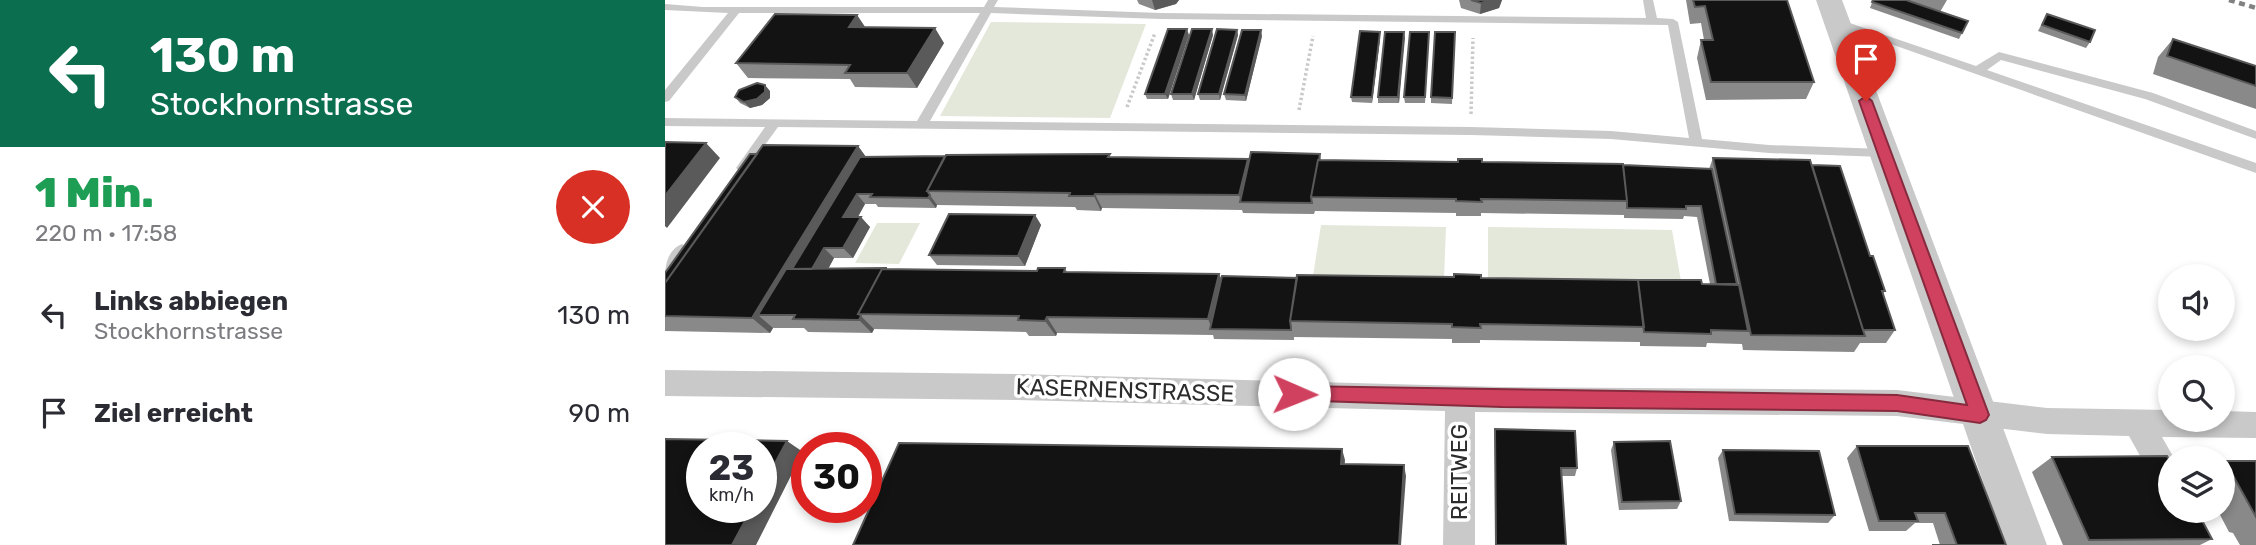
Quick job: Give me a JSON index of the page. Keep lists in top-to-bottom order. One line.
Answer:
{"streets":{"street":["KASERNENSTRASSE","REITWEG"]},"crossings":[["KASERNENSTRASSE","REITWEG"]],"page":{"turn":["130 m","Stockhornstrasse"],"heading":["1 Min.","220 m · 17:58"],"list":[{"name":"Links abbiegen","note":"Stockhornstrasse","value":"130 m"},{"name":"Ziel erreicht","value":"90 m"}],"speed":"23 km/h","limit":"30"}}
